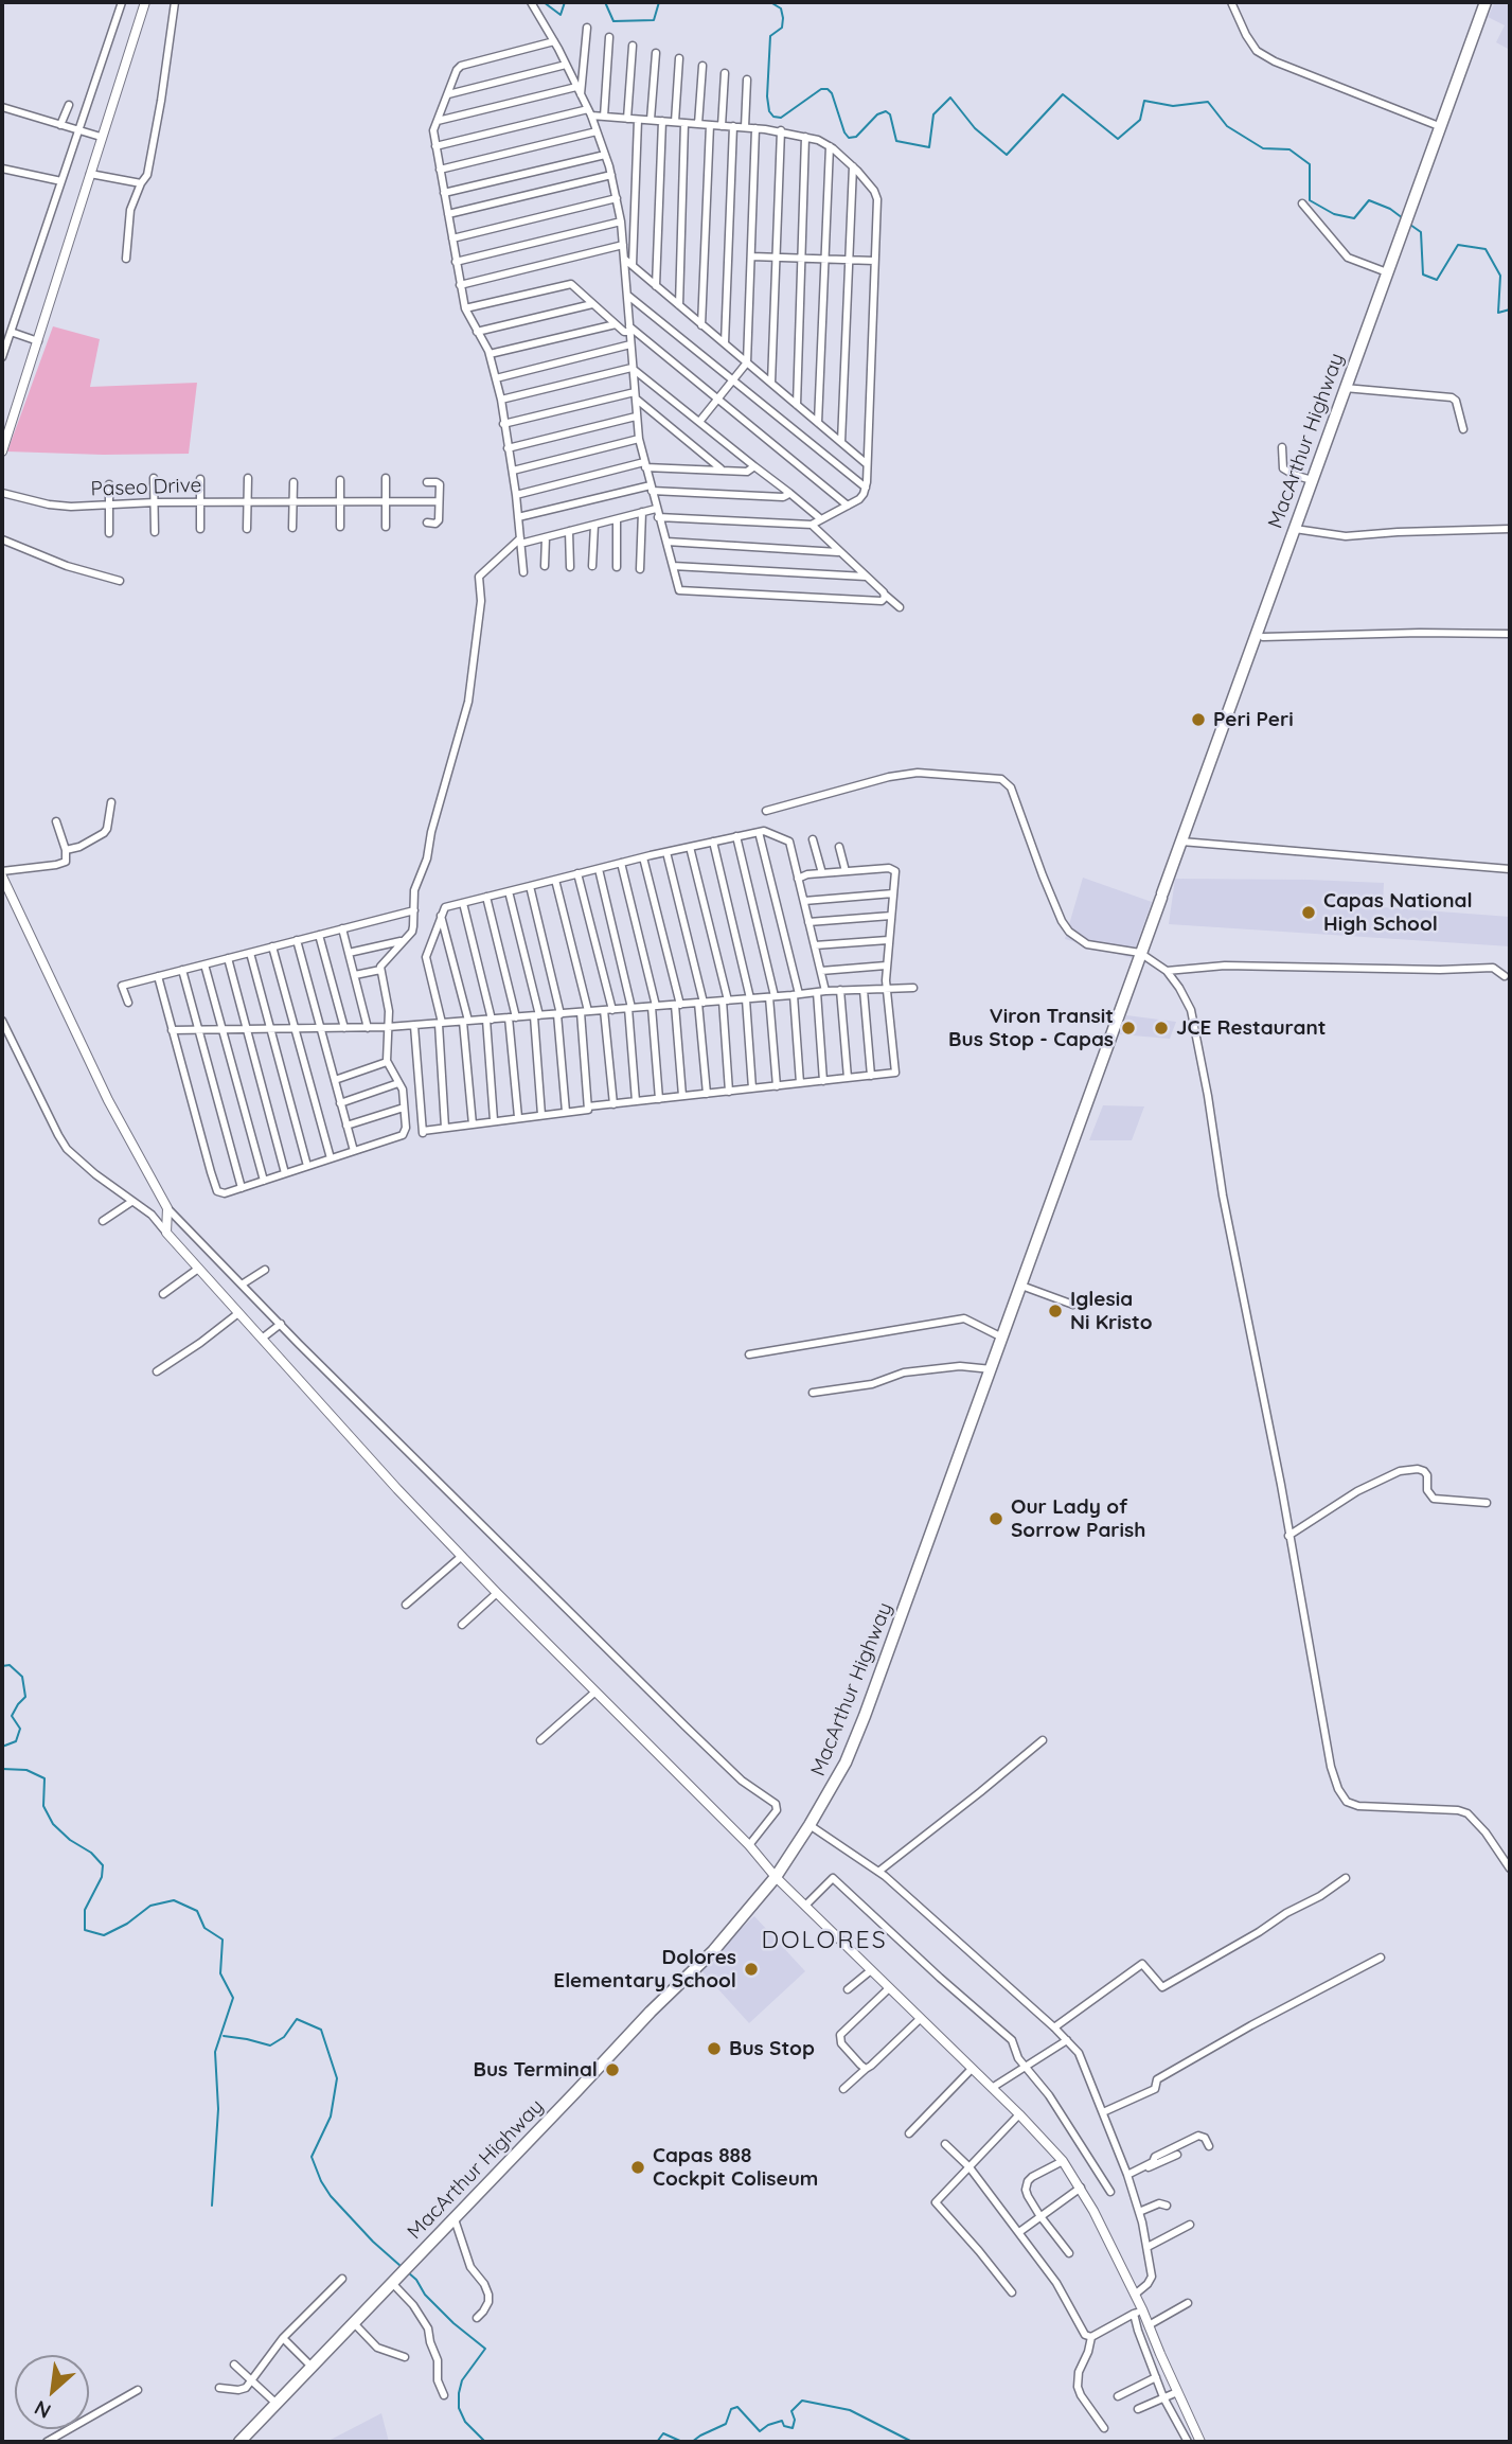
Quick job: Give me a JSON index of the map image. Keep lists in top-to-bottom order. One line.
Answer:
{"streets":{"highway":["MacArthur Highway"],"street":["Paseo Drive"]},"districts":["DOLORES"],"places":["Peri Peri","Capas National High School","Viron Transit Bus Stop - Capas","JCE Restaurant","Iglesia Ni Kristo","Our Lady of Sorrow Parish","Dolores Elementary School","Bus Stop","Bus Terminal","Capas 888 Cockpit Coliseum"],"north":"bottom left"}
